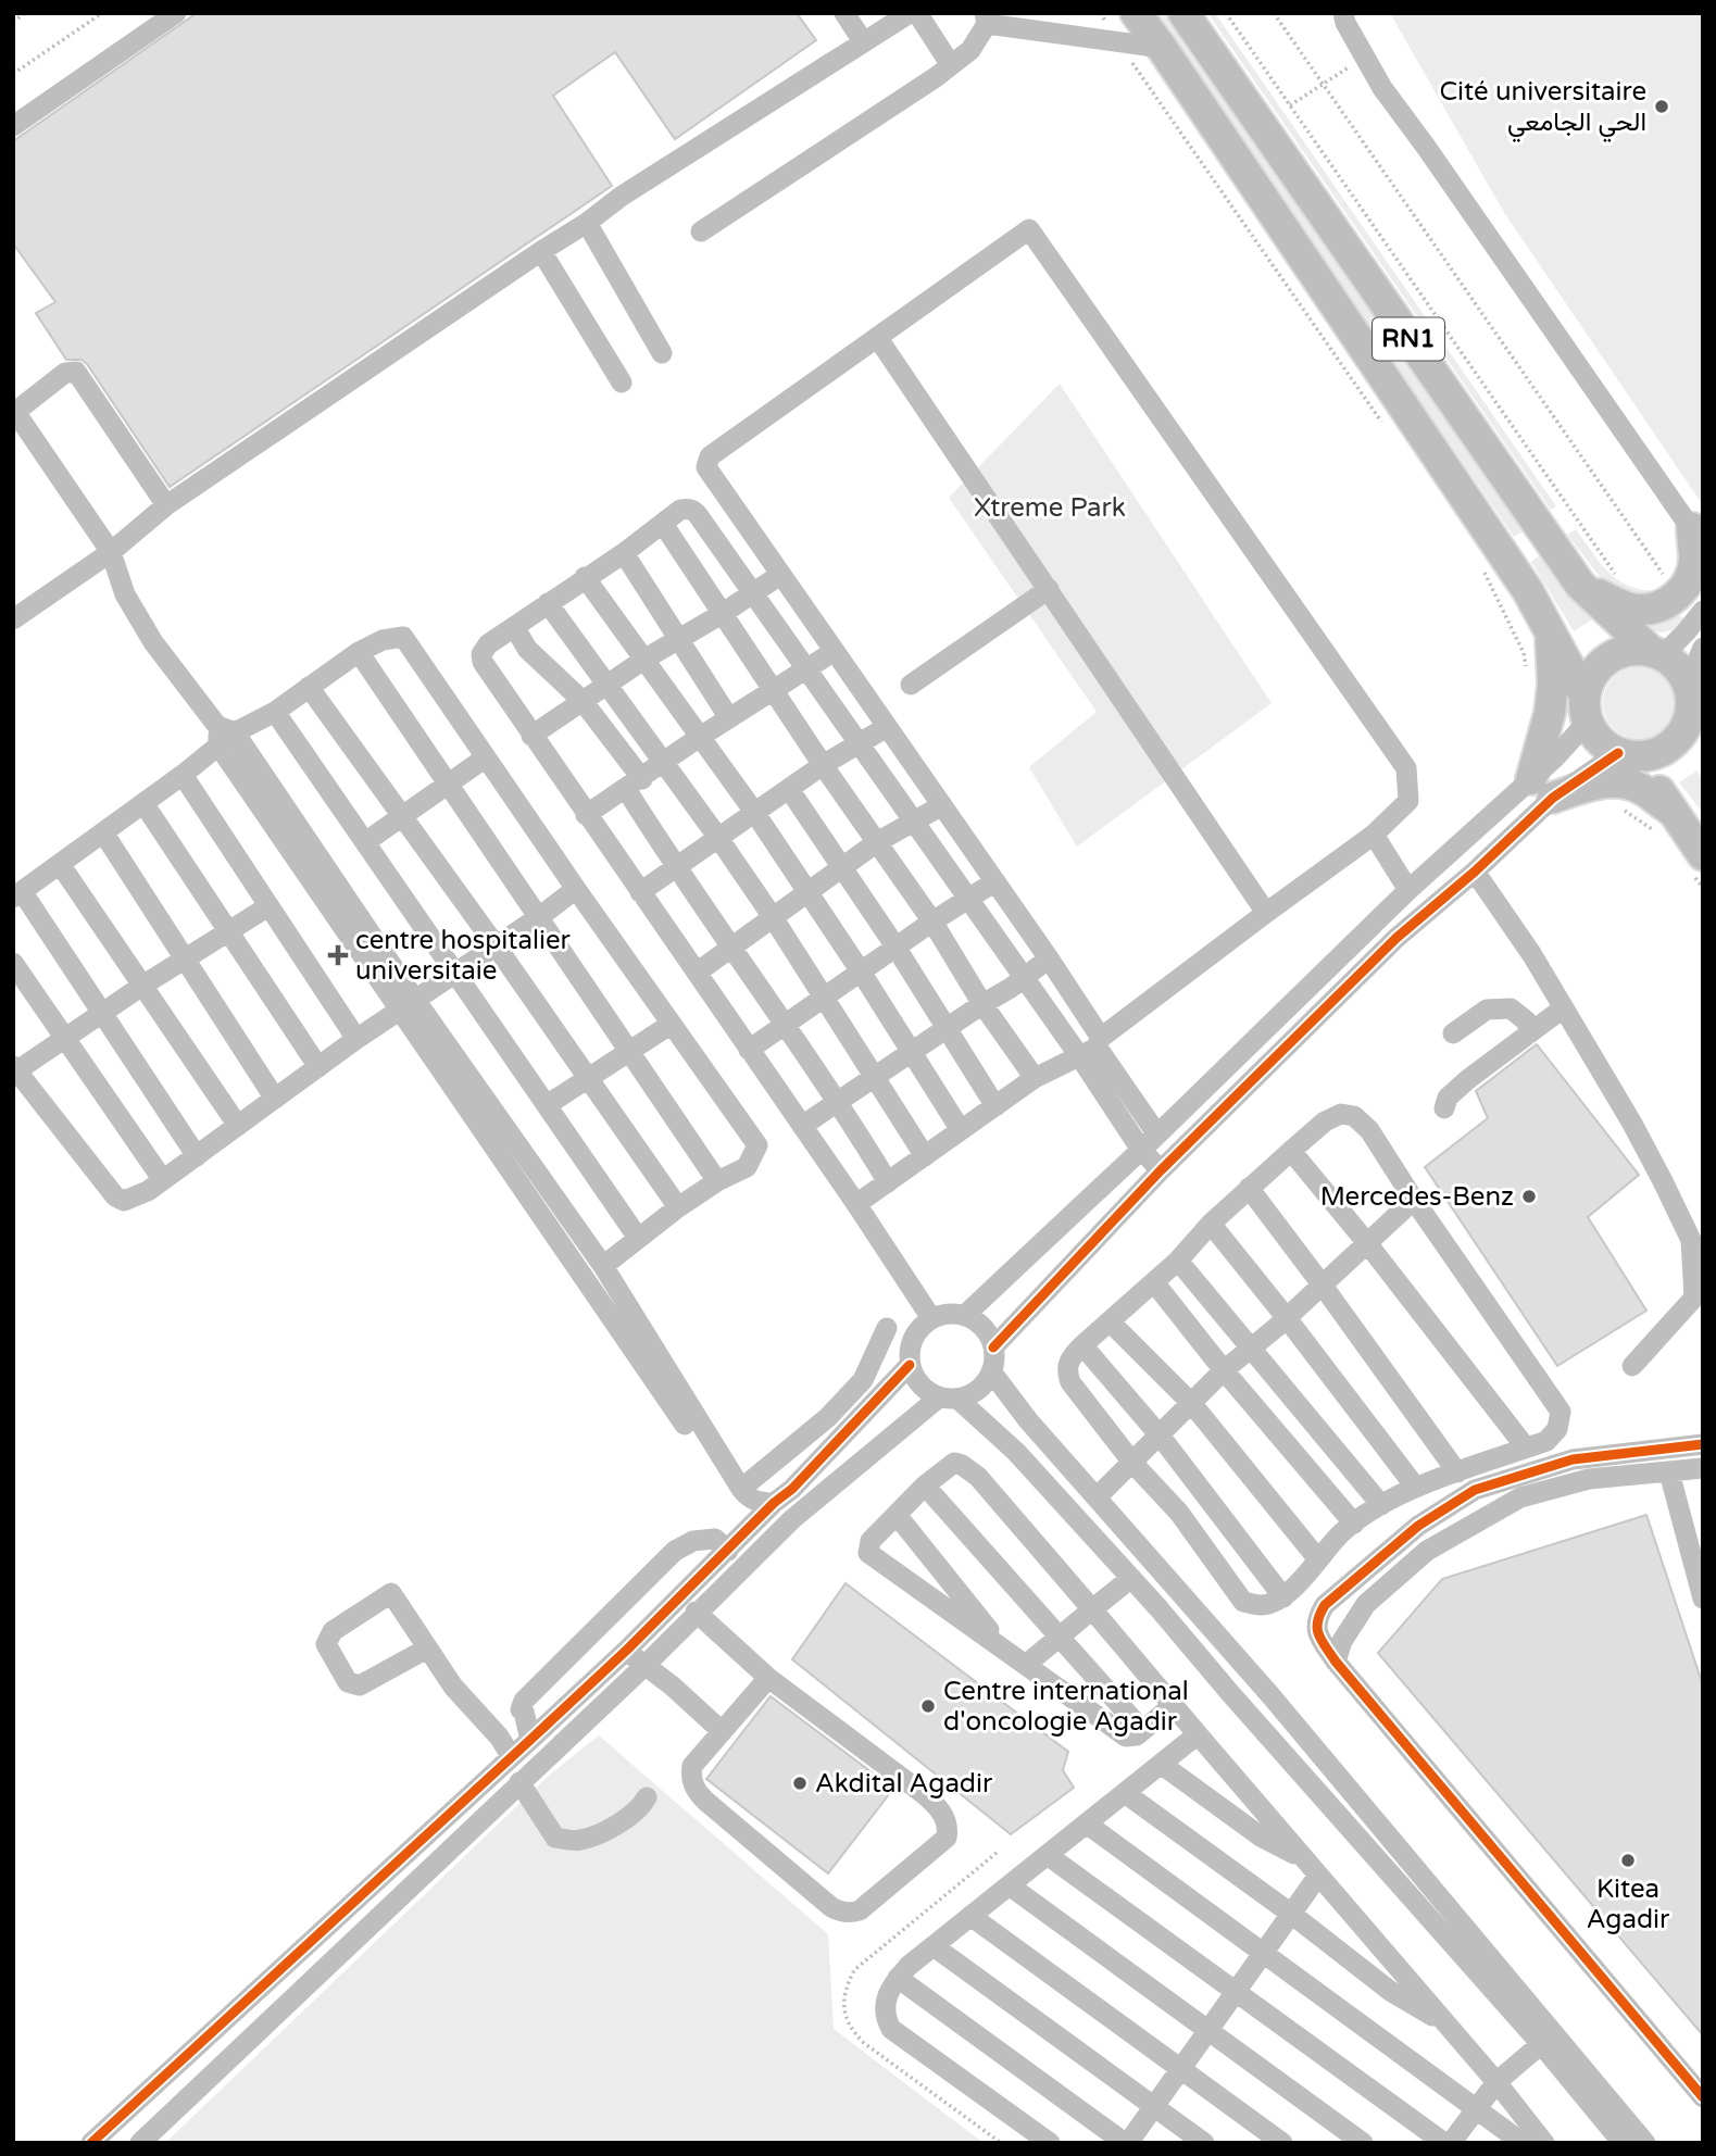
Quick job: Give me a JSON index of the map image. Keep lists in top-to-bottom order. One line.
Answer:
{"streets":{"highway":["RN1"]},"parks":["Xtreme Park"],"places":{"other":["Cité universitaire الحي الجامعي","Mercedes-Benz","Centre international d'oncologie Agadir","Akdital Agadir","Kitea Agadir"],"health":["centre hospitalier universitaie"]}}
